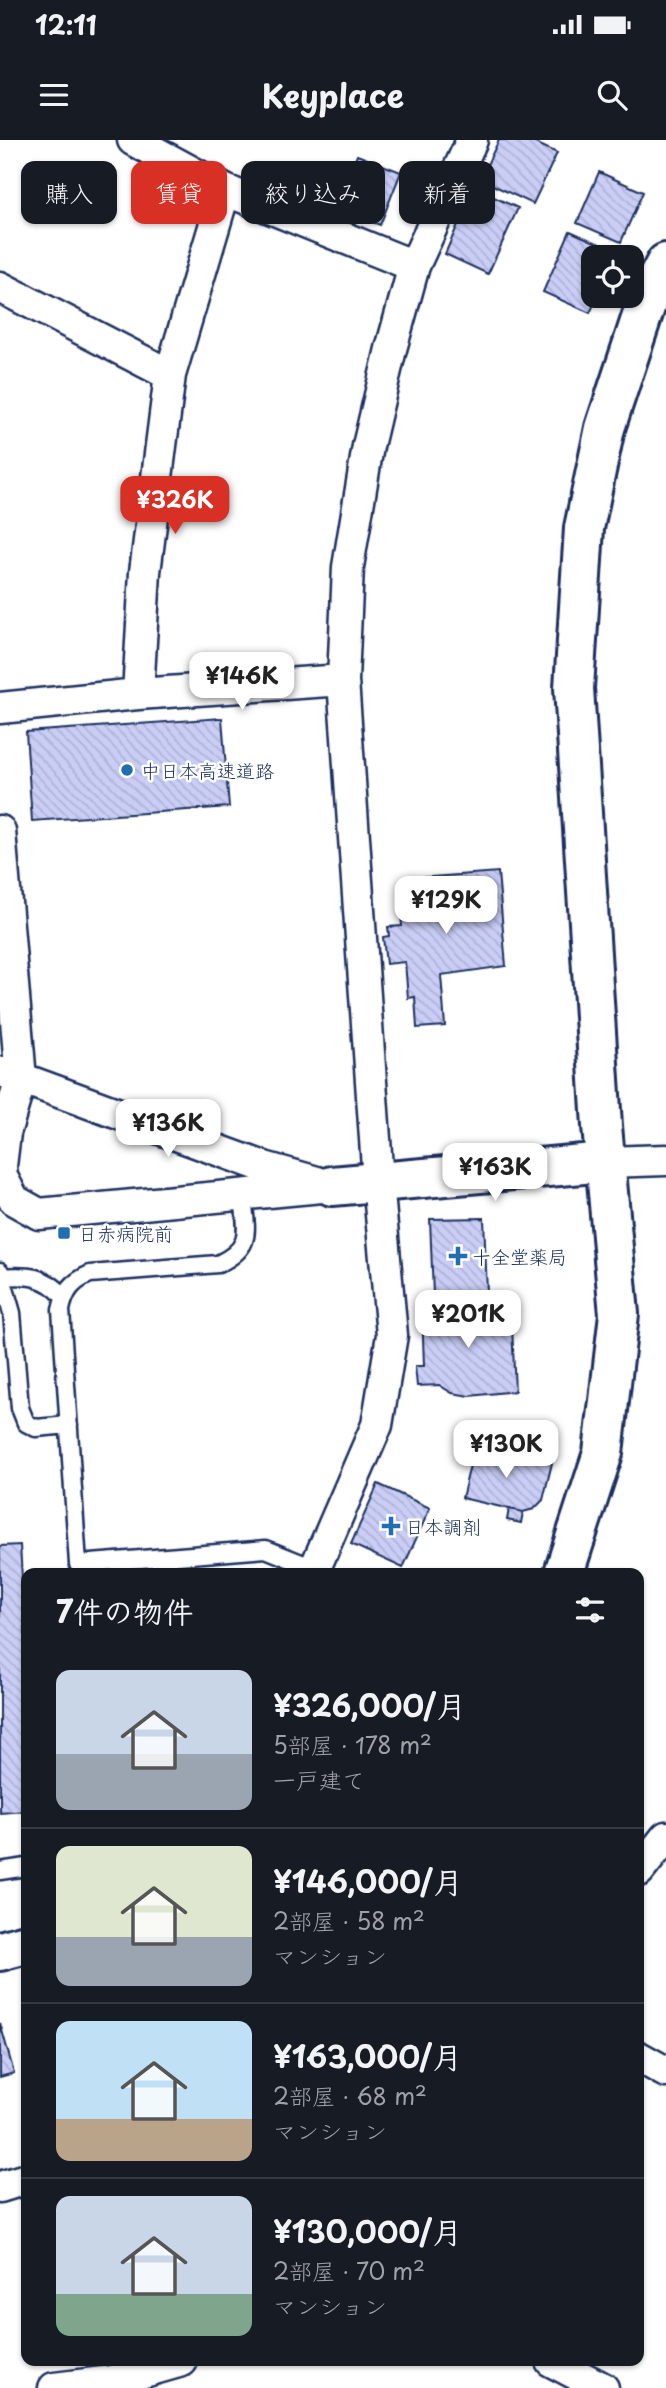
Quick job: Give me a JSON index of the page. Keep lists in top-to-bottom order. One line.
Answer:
{"places":{"other":["中日本高速道路"],"transit":["日赤病院前"],"health":["十全堂薬局","日本調剤"]},"page":{"status":"12:11","header":"Keyplace","chip":["購入","賃貸","絞り込み","新着"],"price":["¥326K","¥146K","¥129K","¥136K","¥163K","¥201K","¥130K"],"heading":"7件の物件","list":[{"name":"¥326,000/月","note":"5部屋 · 178 m² · 一戸建て"},{"name":"¥146,000/月","note":"2部屋 · 58 m² · マンション"},{"name":"¥163,000/月","note":"2部屋 · 68 m² · マンション"},{"name":"¥130,000/月","note":"2部屋 · 70 m² · マンション"}]}}
